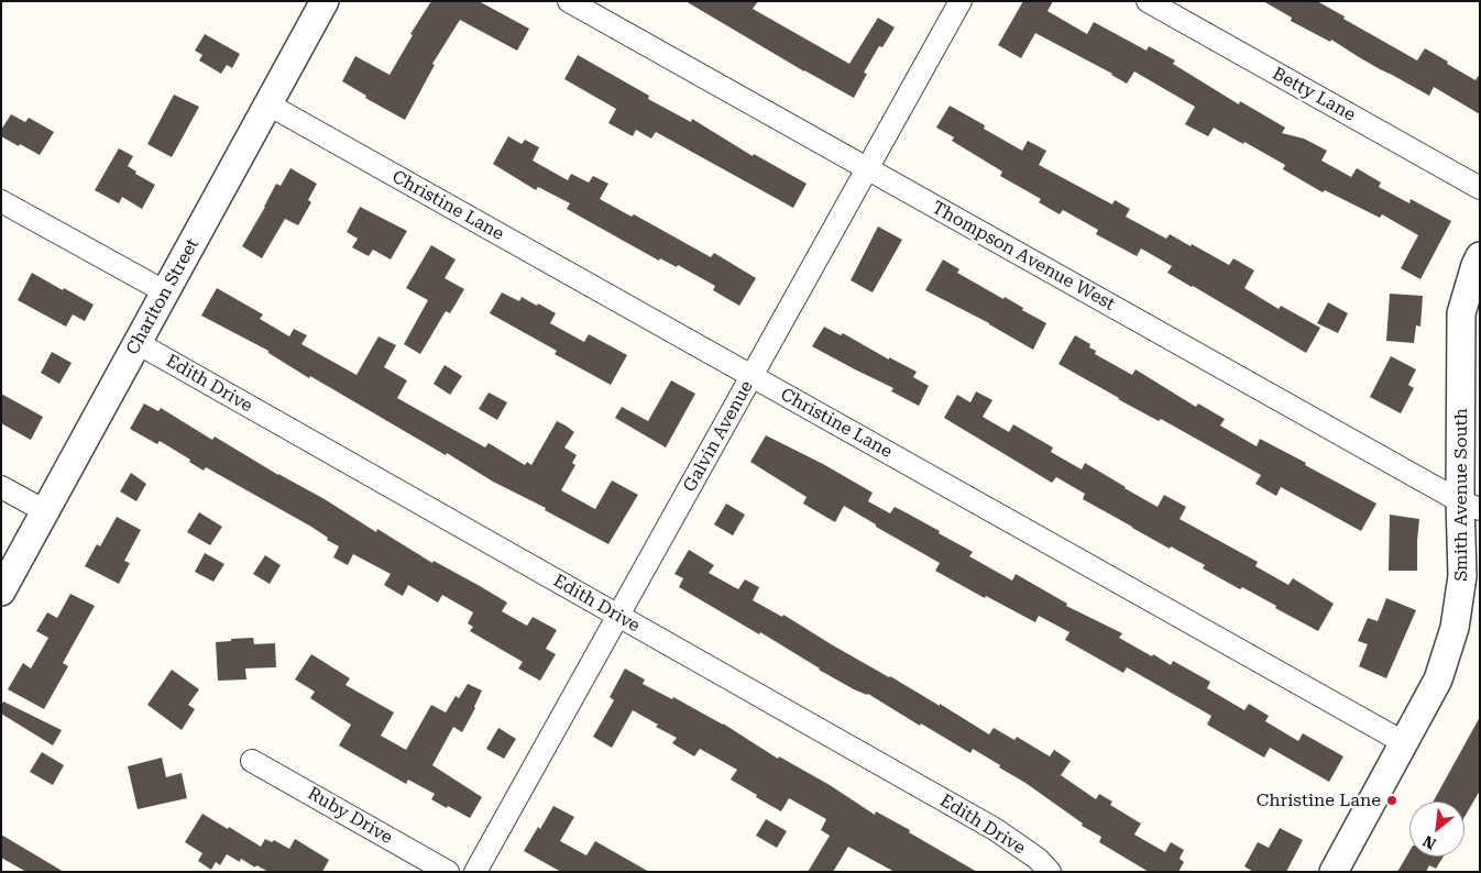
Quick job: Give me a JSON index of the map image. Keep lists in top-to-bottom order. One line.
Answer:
{"streets":{"street":["Betty Lane","Christine Lane","Thompson Avenue West","Charlton Street","Edith Drive","Galvin Avenue","Smith Avenue South","Ruby Drive"]},"crossings":[["Christine Lane","Charlton Street"],["Christine Lane","Galvin Avenue"],["Christine Lane","Smith Avenue South"],["Thompson Avenue West","Galvin Avenue"],["Thompson Avenue West","Smith Avenue South"],["Charlton Street","Edith Drive"],["Edith Drive","Galvin Avenue"]],"places":["Christine Lane"],"north":"bottom left"}
